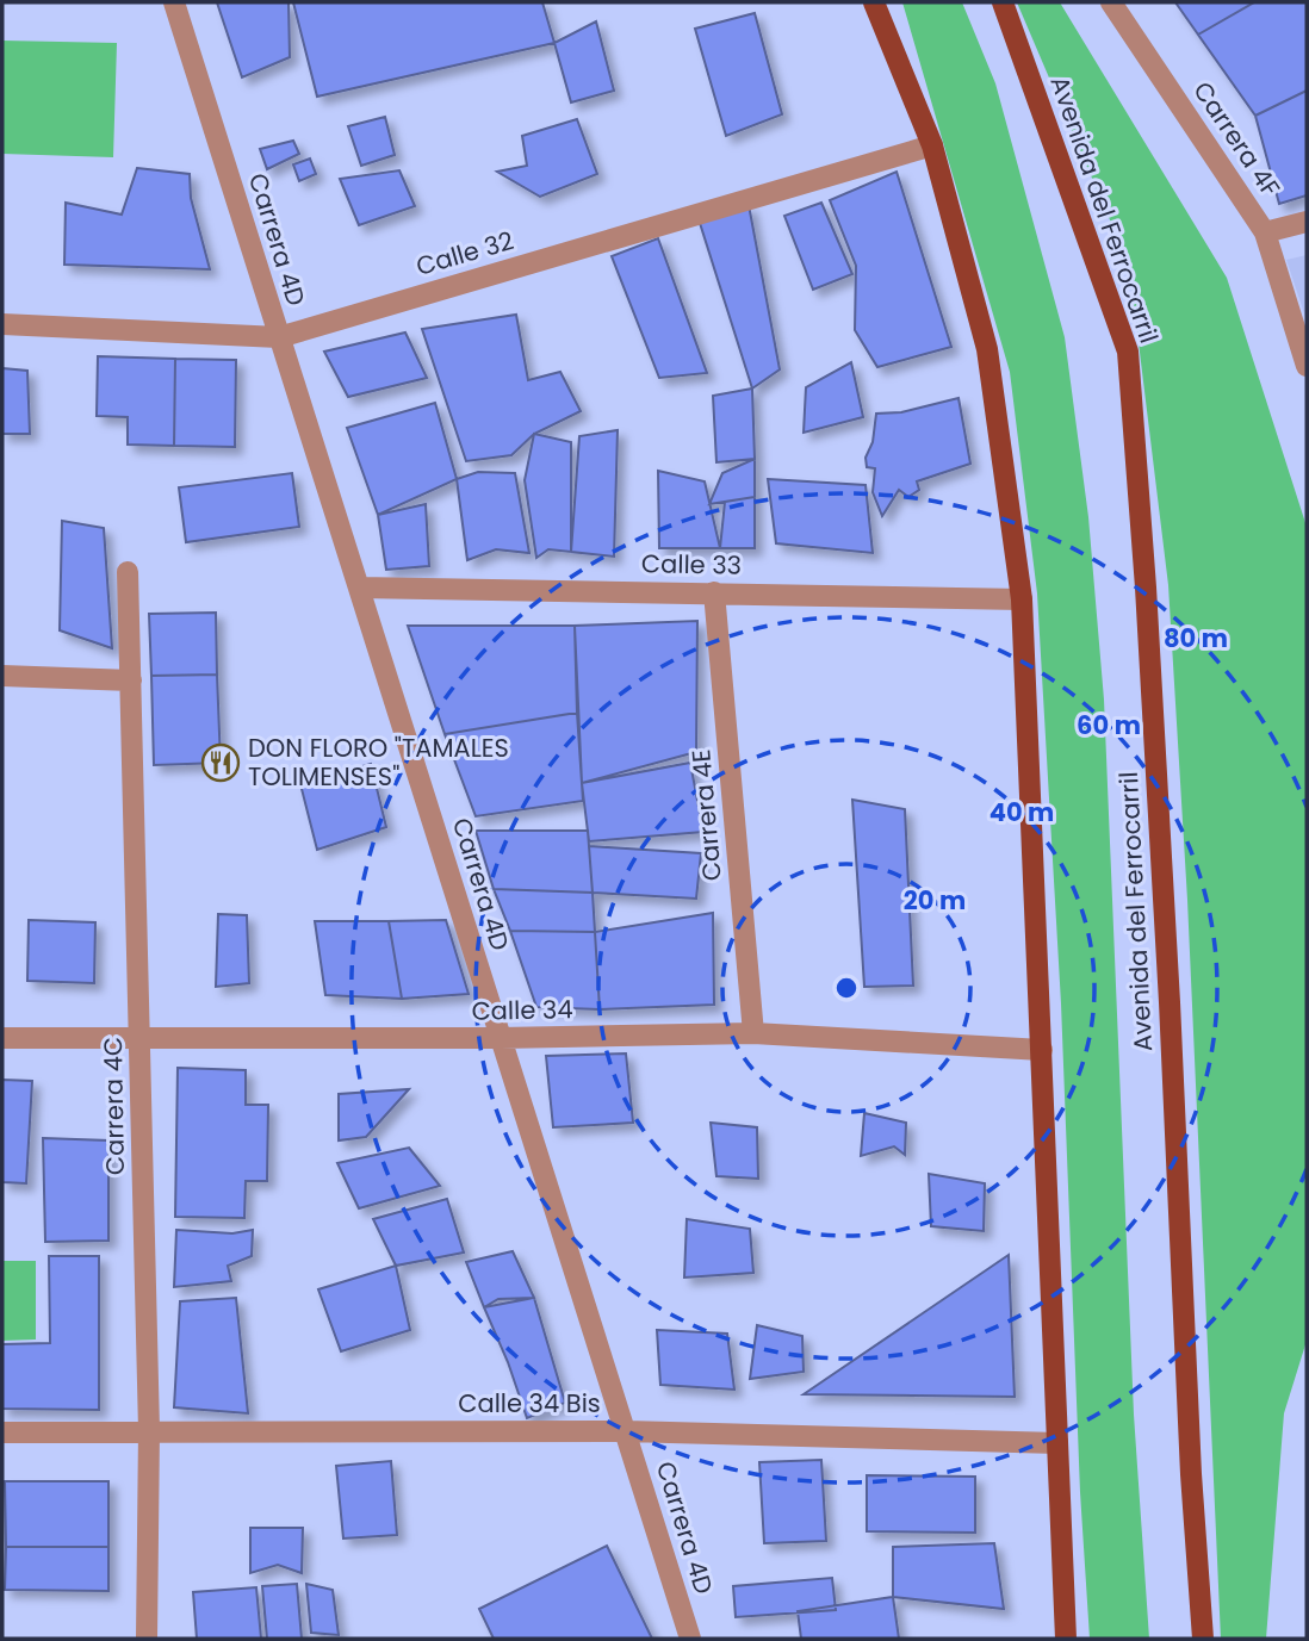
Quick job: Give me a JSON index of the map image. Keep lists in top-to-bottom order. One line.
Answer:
{"streets":{"main road":["Avenida del Ferrocarril"],"street":["Carrera 4F","Carrera 4D","Calle 32","Calle 33","Carrera 4E","Calle 34","Carrera 4C","Calle 34 Bis"]},"crossings":[["Carrera 4D","Calle 32"],["Carrera 4D","Calle 33"],["Carrera 4D","Calle 34"],["Carrera 4D","Calle 34 Bis"],["Calle 33","Carrera 4E"],["Carrera 4E","Calle 34"],["Calle 34","Carrera 4C"],["Carrera 4C","Calle 34 Bis"]],"places":{"restaurant":["DON FLORO \"TAMALES TOLIMENSES\""]},"rings":["80 m","60 m","40 m","20 m"]}
